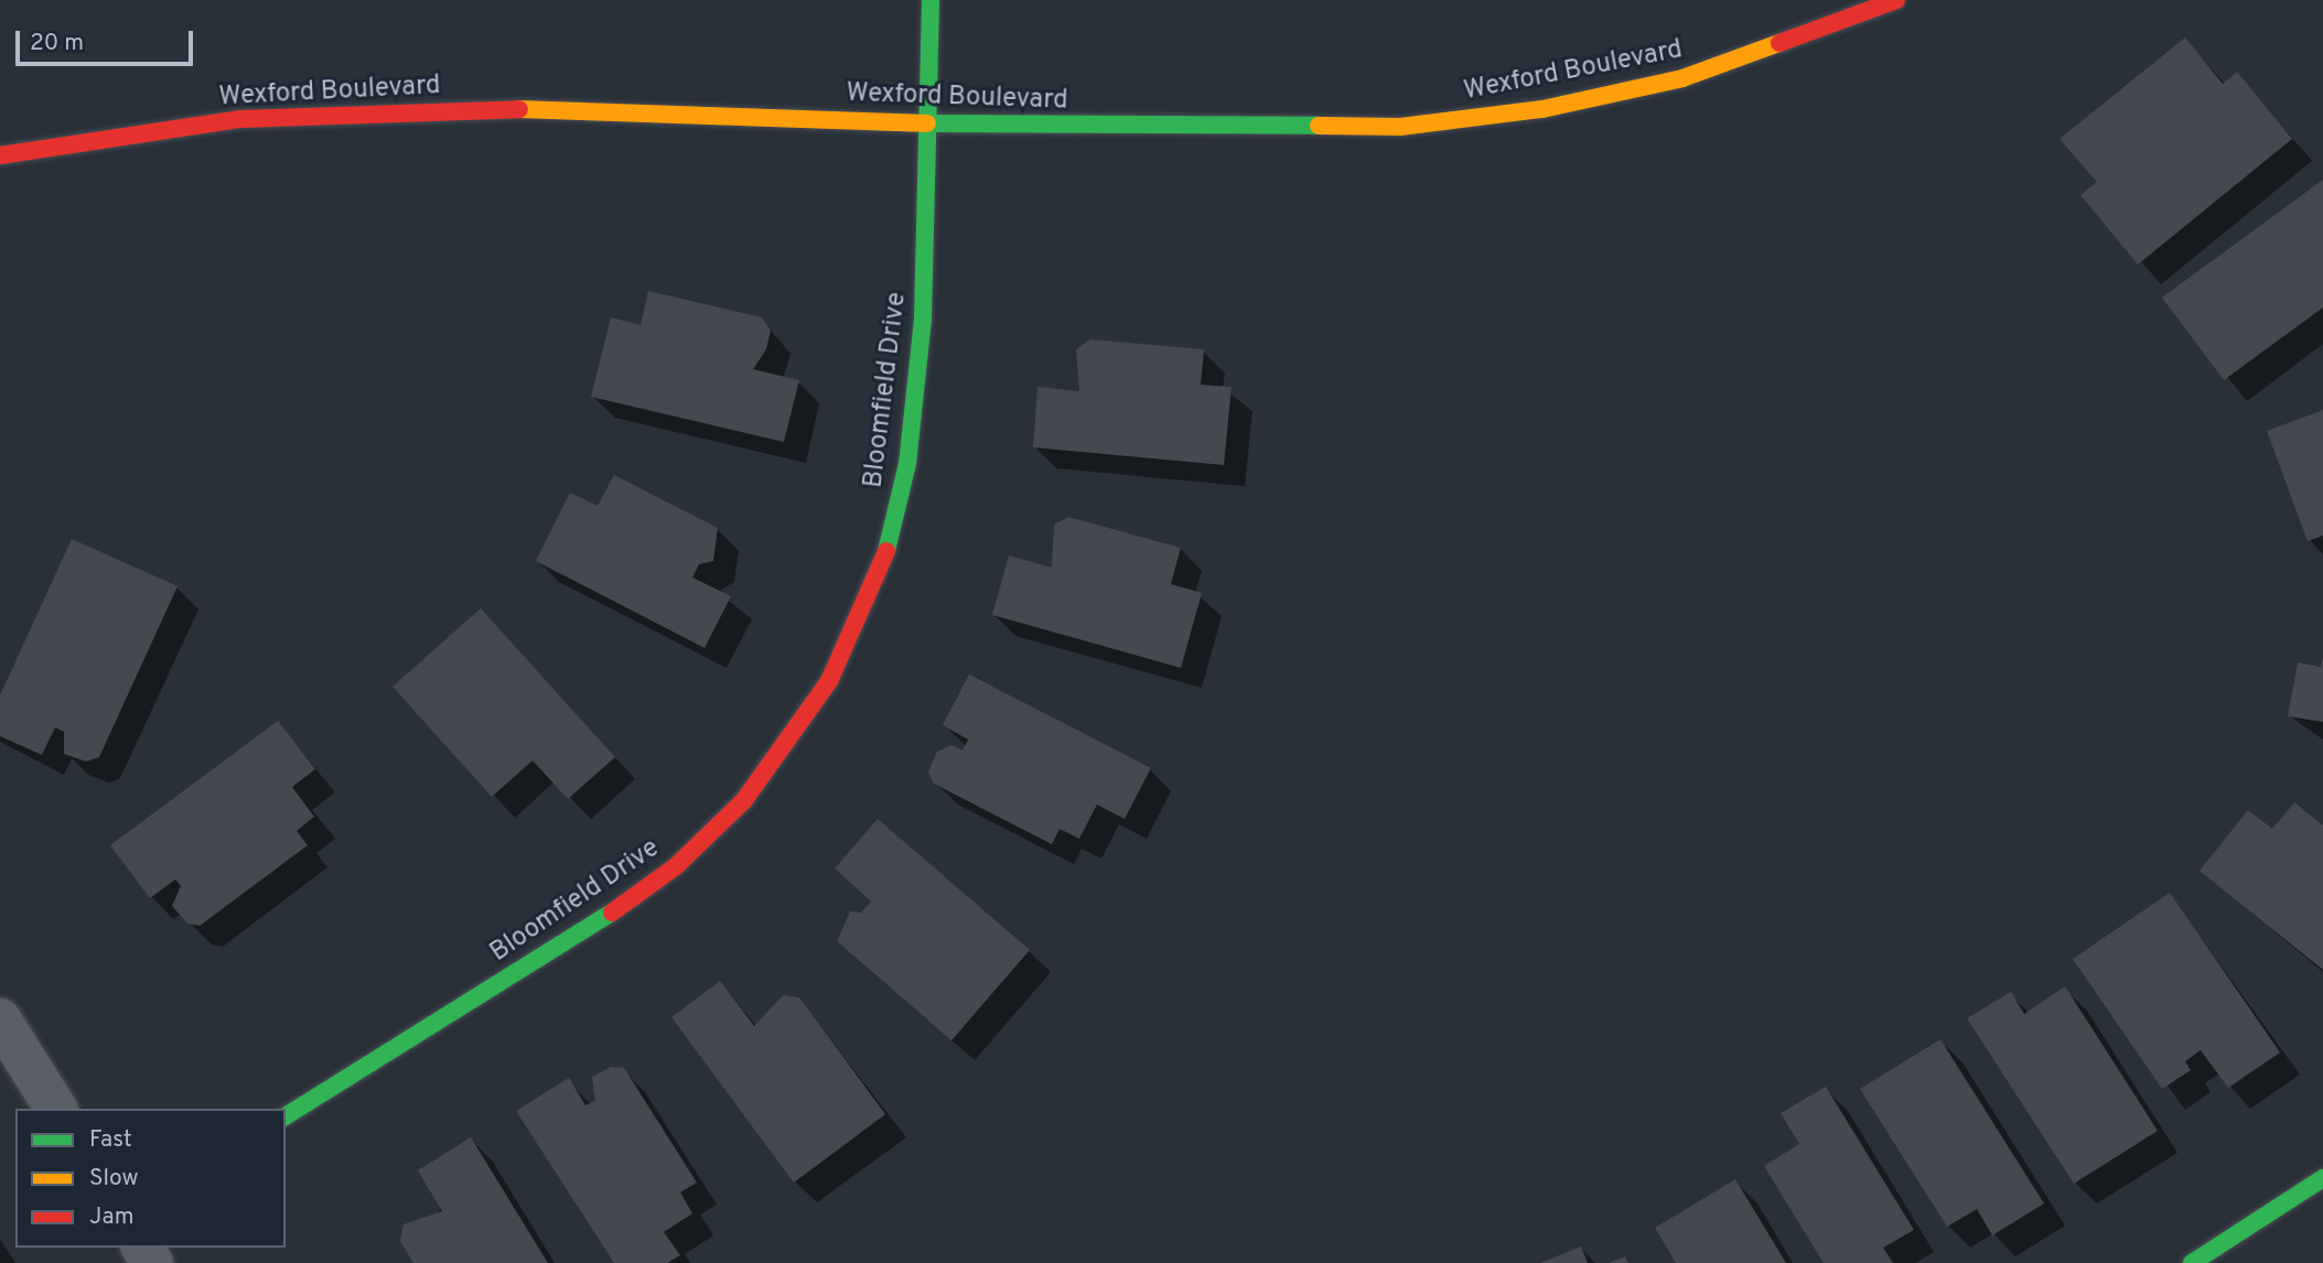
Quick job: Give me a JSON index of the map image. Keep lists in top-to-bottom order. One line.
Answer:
{"streets":{"street":["Wexford Boulevard","Bloomfield Drive"]},"crossings":[["Wexford Boulevard","Bloomfield Drive"]],"legend":["Fast","Slow","Jam"],"scale_bar":"20 m"}
